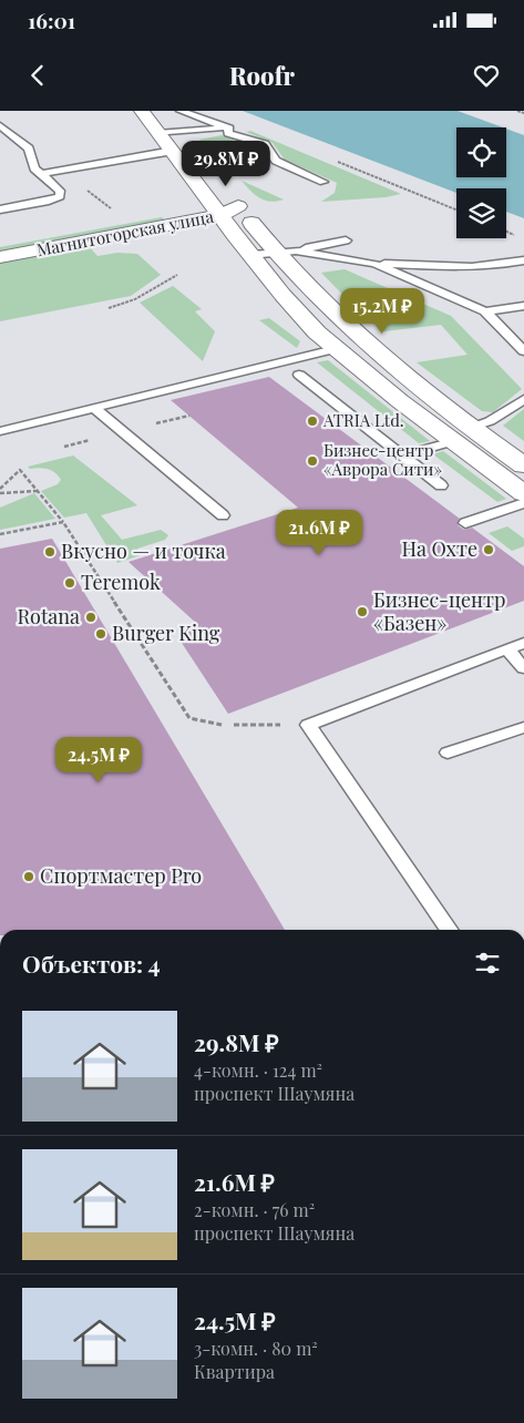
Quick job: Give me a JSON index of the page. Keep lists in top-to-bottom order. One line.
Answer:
{"streets":{"street":["Магнитогорская улица"]},"places":["ATRIA Ltd.","Бизнес-центр «Аврора Сити»","На Охте","Вкусно — и точка","Teremok","Бизнес-центр «Базен»","Rotana","Burger King","Спортмастер Pro"],"page":{"status":"16:01","header":"Roofr","price":["29.8M ₽","15.2M ₽","21.6M ₽","24.5M ₽"],"heading":"Объектов: 4","list":[{"name":"29.8M ₽","note":"4-комн. · 124 m² · проспект Шаумяна"},{"name":"21.6M ₽","note":"2-комн. · 76 m² · проспект Шаумяна"},{"name":"24.5M ₽","note":"3-комн. · 80 m² · Квартира"}]}}
